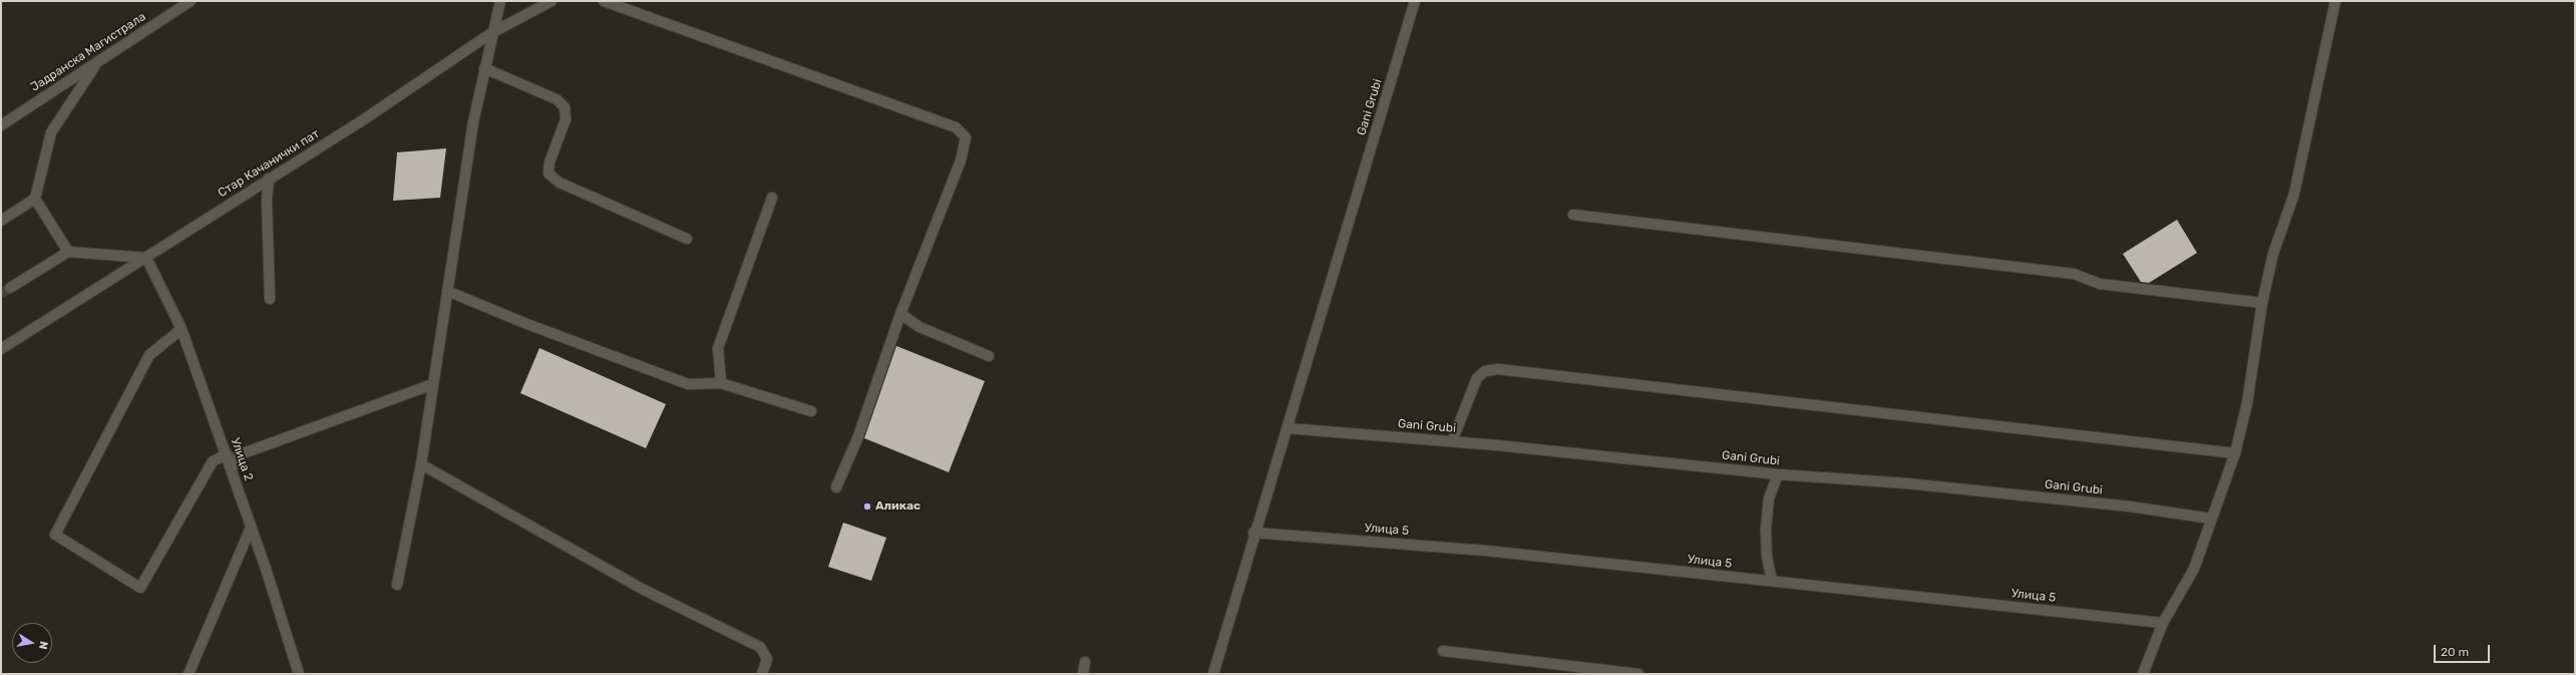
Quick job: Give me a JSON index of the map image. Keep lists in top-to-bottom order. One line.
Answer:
{"streets":{"street":["Јадранска Магистрала","Gani Grubi","Стар Качанички пат","Улица 2","Улица 5"]},"crossings":[["Gani Grubi","Улица 5"],["Стар Качанички пат","Улица 2"]],"places":["Аликас"],"scale_bar":"20 m","north":"right"}
